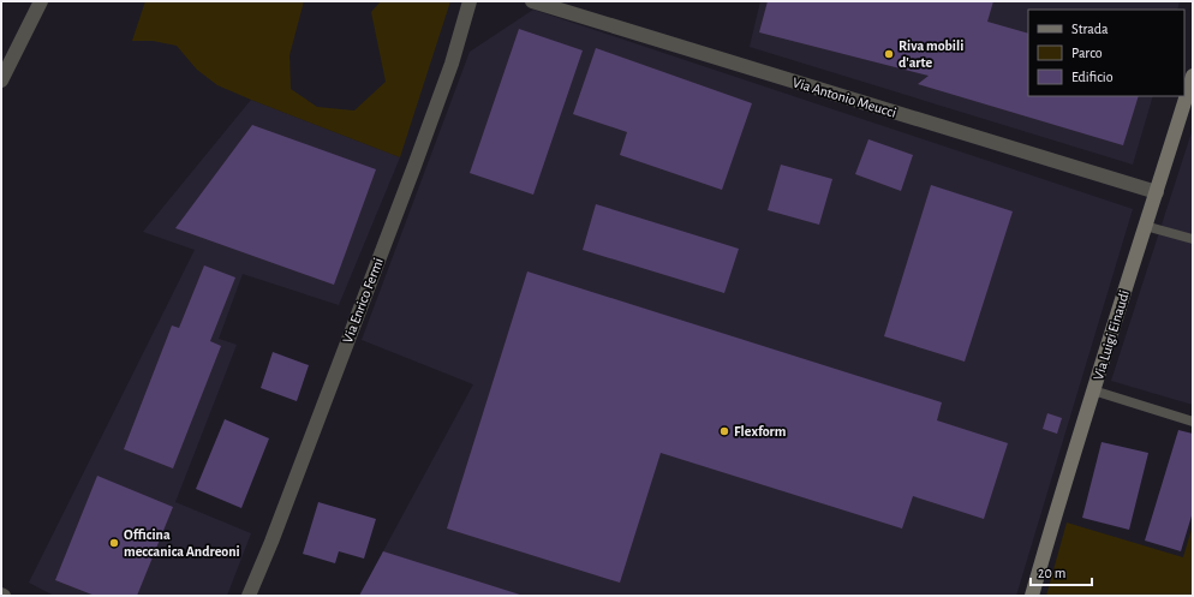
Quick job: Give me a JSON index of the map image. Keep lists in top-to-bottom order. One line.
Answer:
{"streets":{"street":["Via Antonio Meucci","Via Enrico Fermi","Via Luigi Einaudi"]},"crossings":[["Via Antonio Meucci","Via Luigi Einaudi"]],"places":["Riva mobili d'arte","Flexform","Officina meccanica Andreoni"],"legend":["Strada","Parco","Edificio"],"scale_bar":"20 m"}
